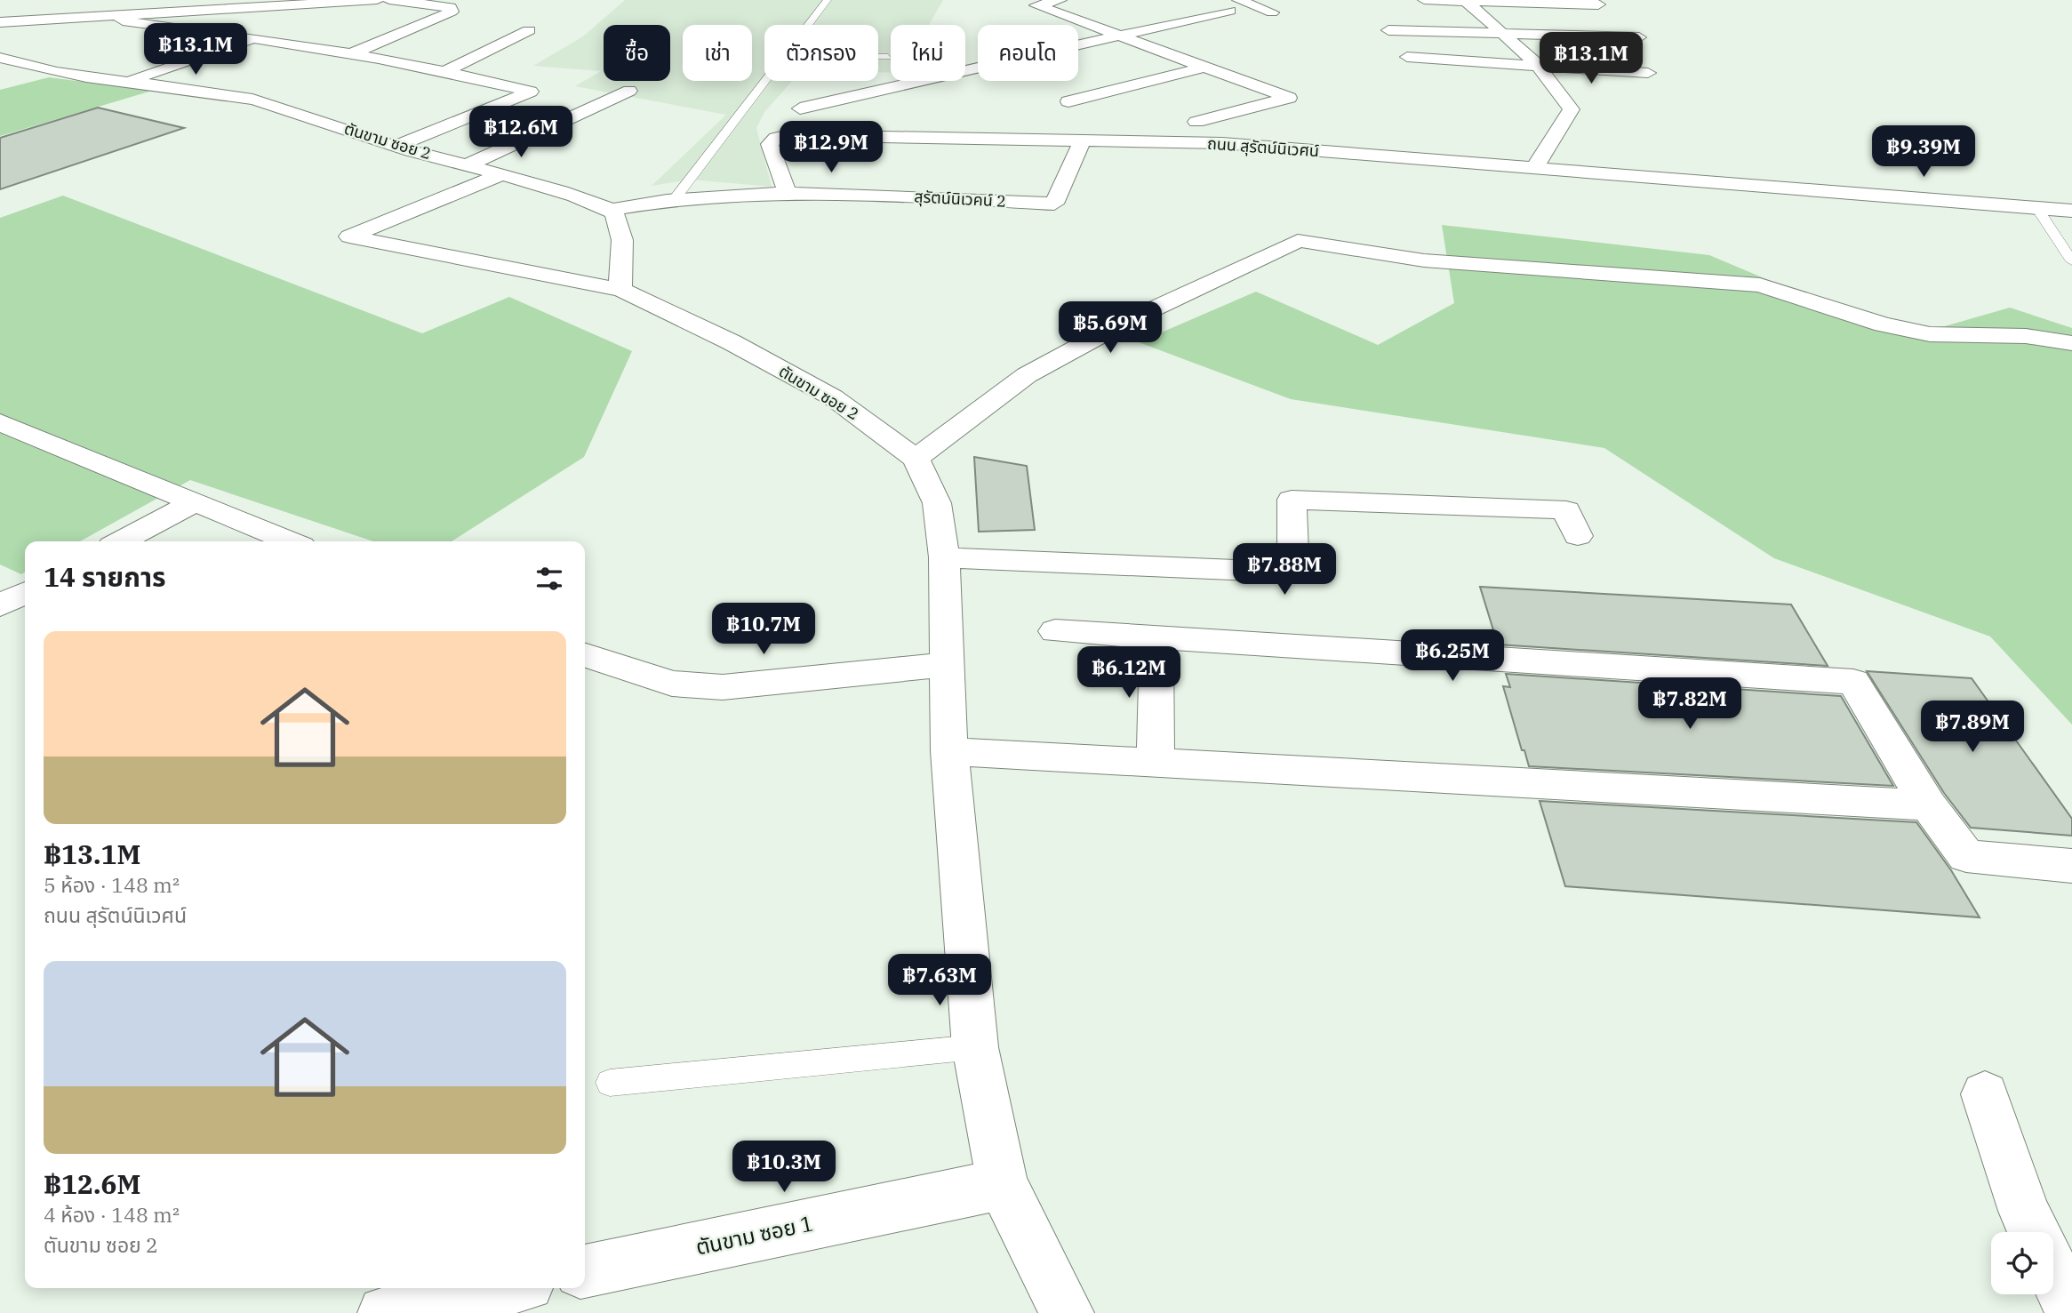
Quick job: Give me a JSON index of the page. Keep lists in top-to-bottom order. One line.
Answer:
{"streets":{"street":["ตันขาม ซอย 2","ถนน สุรัตน์นิเวศน์","สุรัตน์นิเวคน์ 2","ตันขาม ซอย 1"]},"crossings":[["ตันขาม ซอย 2","สุรัตน์นิเวคน์ 2"],["ถนน สุรัตน์นิเวศน์","สุรัตน์นิเวคน์ 2"]],"page":{"price":["฿13.1M","฿13.1M","฿12.6M","฿12.9M","฿9.39M","฿5.69M","฿7.88M","฿10.7M","฿6.25M","฿6.12M","฿7.82M","฿7.89M","฿7.63M","฿10.3M"],"chip":["ซื้อ","เช่า","ตัวกรอง","ใหม่","คอนโด"],"heading":"14 รายการ","list":[{"name":"฿13.1M","note":"5 ห้อง · 148 m² · ถนน สุรัตน์นิเวศน์"},{"name":"฿12.6M","note":"4 ห้อง · 148 m² · ตันขาม ซอย 2"}]}}
